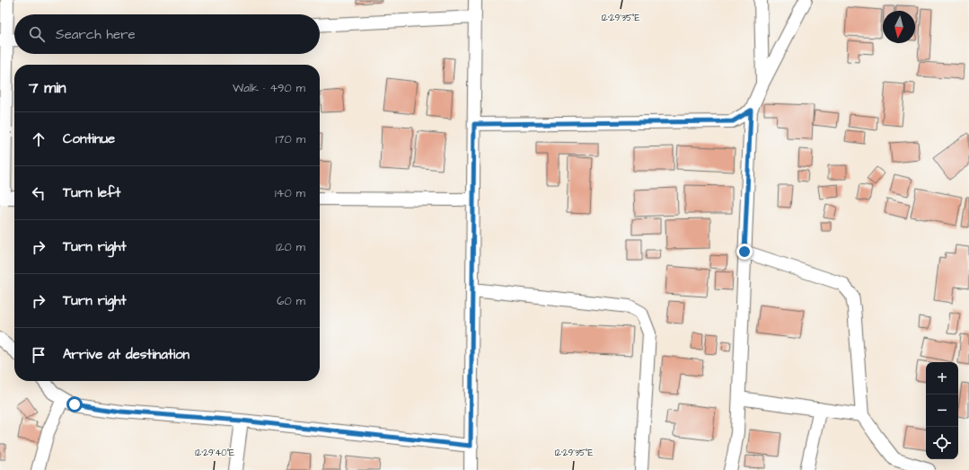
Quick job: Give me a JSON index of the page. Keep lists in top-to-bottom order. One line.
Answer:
{"north":"bottom","page":{"search":"Search here","heading":["7 min","Walk · 490 m"],"list":[["Continue","170 m"],["Turn left","140 m"],["Turn right","120 m"],["Turn right","60 m"],"Arrive at destination"],"map_buttons":["+","−"]},"coordinates":["12°29'35\"E","12°29'40\"E"]}
